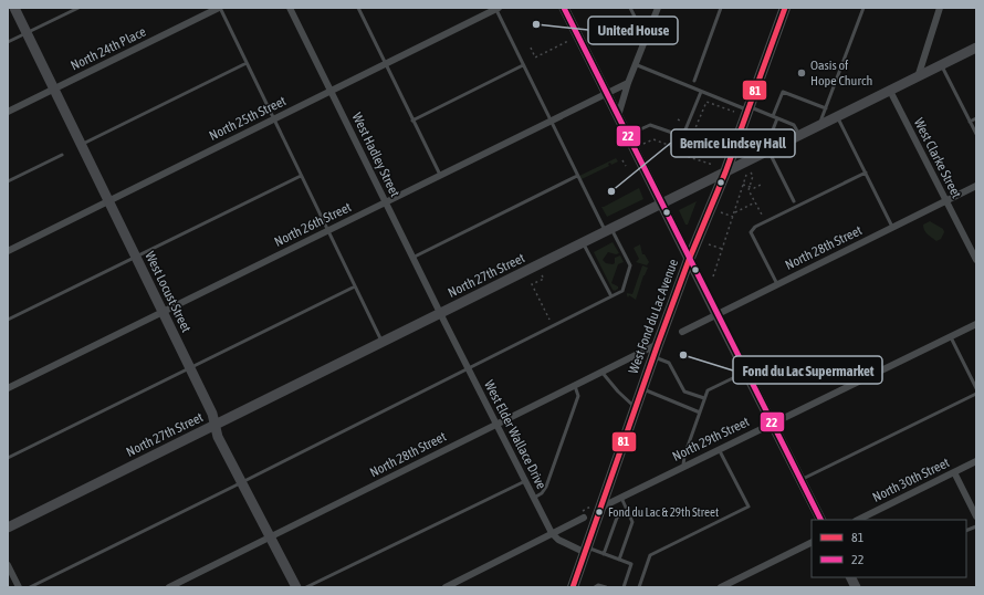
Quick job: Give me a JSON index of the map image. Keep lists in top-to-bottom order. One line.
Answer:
{"streets":{"main road":["West Fond du Lac Avenue"],"street":["North 24th Place","North 25th Street","West Hadley Street","West Clarke Street","North 26th Street","North 28th Street","North 27th Street","West Locust Street","West Elder Wallace Drive","North 29th Street","North 30th Street"]},"crossings":[["North 24th Place","West Locust Street"],["North 25th Street","West Hadley Street"],["North 25th Street","West Locust Street"],["West Hadley Street","North 26th Street"],["West Hadley Street","North 27th Street"],["West Hadley Street","West Elder Wallace Drive"],["West Clarke Street","North 28th Street"],["West Clarke Street","North 27th Street"],["North 26th Street","West Locust Street"],["North 28th Street","West Locust Street"],["North 28th Street","West Fond du Lac Avenue"],["North 28th Street","West Elder Wallace Drive"],["North 27th Street","West Locust Street"],["North 27th Street","West Fond du Lac Avenue"],["North 27th Street","West Elder Wallace Drive"],["West Fond du Lac Avenue","West Elder Wallace Drive"],["West Fond du Lac Avenue","North 29th Street"]],"places":["United House","Oasis of Hope Church","Bernice Lindsey Hall","Fond du Lac Supermarket","Fond du Lac & 29th Street"],"lines":["transit line 81","transit line 22"],"legend":["81","22"]}
